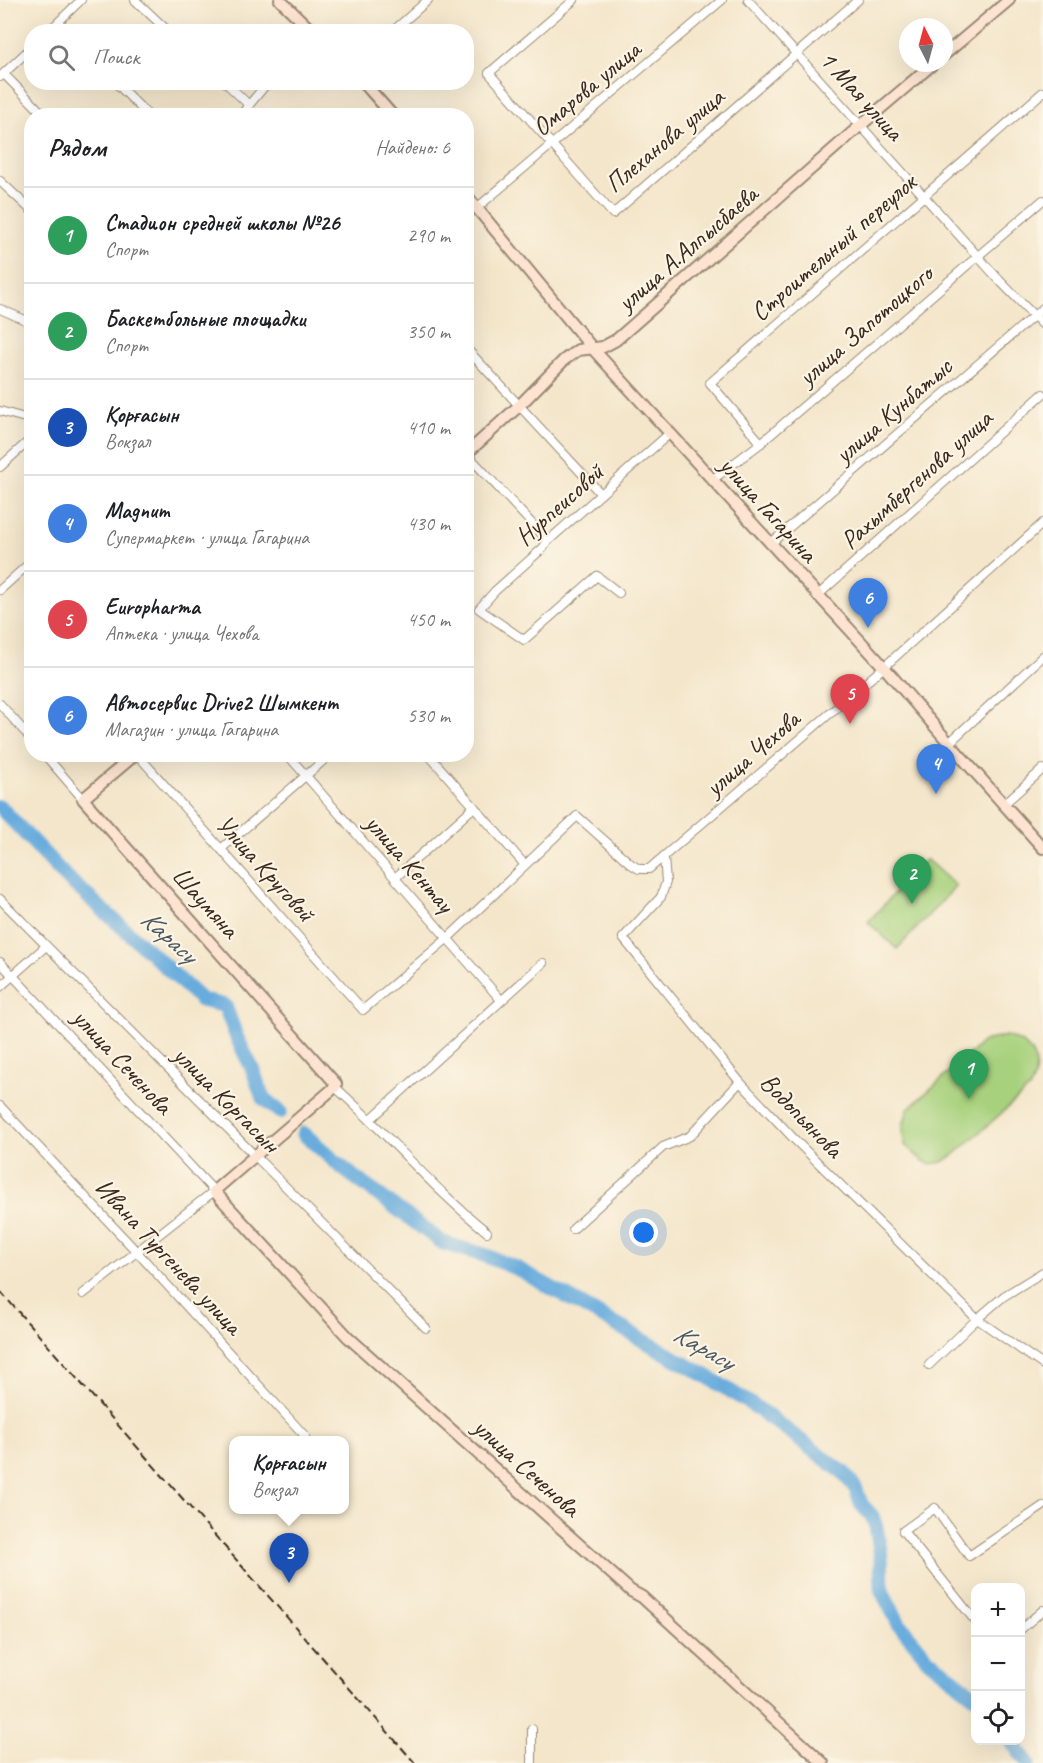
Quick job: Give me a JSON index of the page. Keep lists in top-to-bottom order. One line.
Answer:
{"streets":{"street":["Омарова улица","1 Мая улица","Плеханова улица","Строительный переулок","улица А.Алпысбаева","улица Запотоцкого","улица Кунбатыс","Рахымбергенова улица","Нурпеисовой","улица Гагарина","улица Чехова","улица Кентау","Улица Круговой","Шаумяна","улица Сеченова","улица Коргасын","Водопьянова","Ивана Тургенева улица"]},"crossings":[["Омарова улица","Плеханова улица"],["Омарова улица","улица Гагарина"],["1 Мая улица","Плеханова улица"],["1 Мая улица","Строительный переулок"],["1 Мая улица","улица А.Алпысбаева"],["1 Мая улица","улица Запотоцкого"],["1 Мая улица","улица Кунбатыс"],["Строительный переулок","улица Запотоцкого"],["улица А.Алпысбаева","улица Гагарина"],["улица Запотоцкого","улица Гагарина"],["улица Кунбатыс","улица Гагарина"],["Рахымбергенова улица","улица Гагарина"],["Нурпеисовой","улица Гагарина"],["улица Гагарина","улица Чехова"],["улица Чехова","Водопьянова"],["улица Кентау","Улица Круговой"]],"water":["Карасу"],"north":"top","page":{"search":"Поиск","heading":["Рядом","Найдено: 6"],"list":[{"mark":"1","name":"Стадион средней школы №26","note":"Спорт","value":"290 m"},{"mark":"2","name":"Баскетбольные площадки","note":"Спорт","value":"350 m"},{"mark":"3","name":"Қорғасын","note":"Вокзал","value":"410 m"},{"mark":"4","name":"Magnum","note":"Супермаркет · улица Гагарина","value":"430 m"},{"mark":"5","name":"Europharma","note":"Аптека · улица Чехова","value":"450 m"},{"mark":"6","name":"Автосервис Drive2 Шымкент","note":"Магазин · улица Гагарина","value":"530 m"}],"pins":["6","5","4","2","1","3"],"popup":["Қорғасын","Вокзал"],"map_buttons":["+","−"]}}
